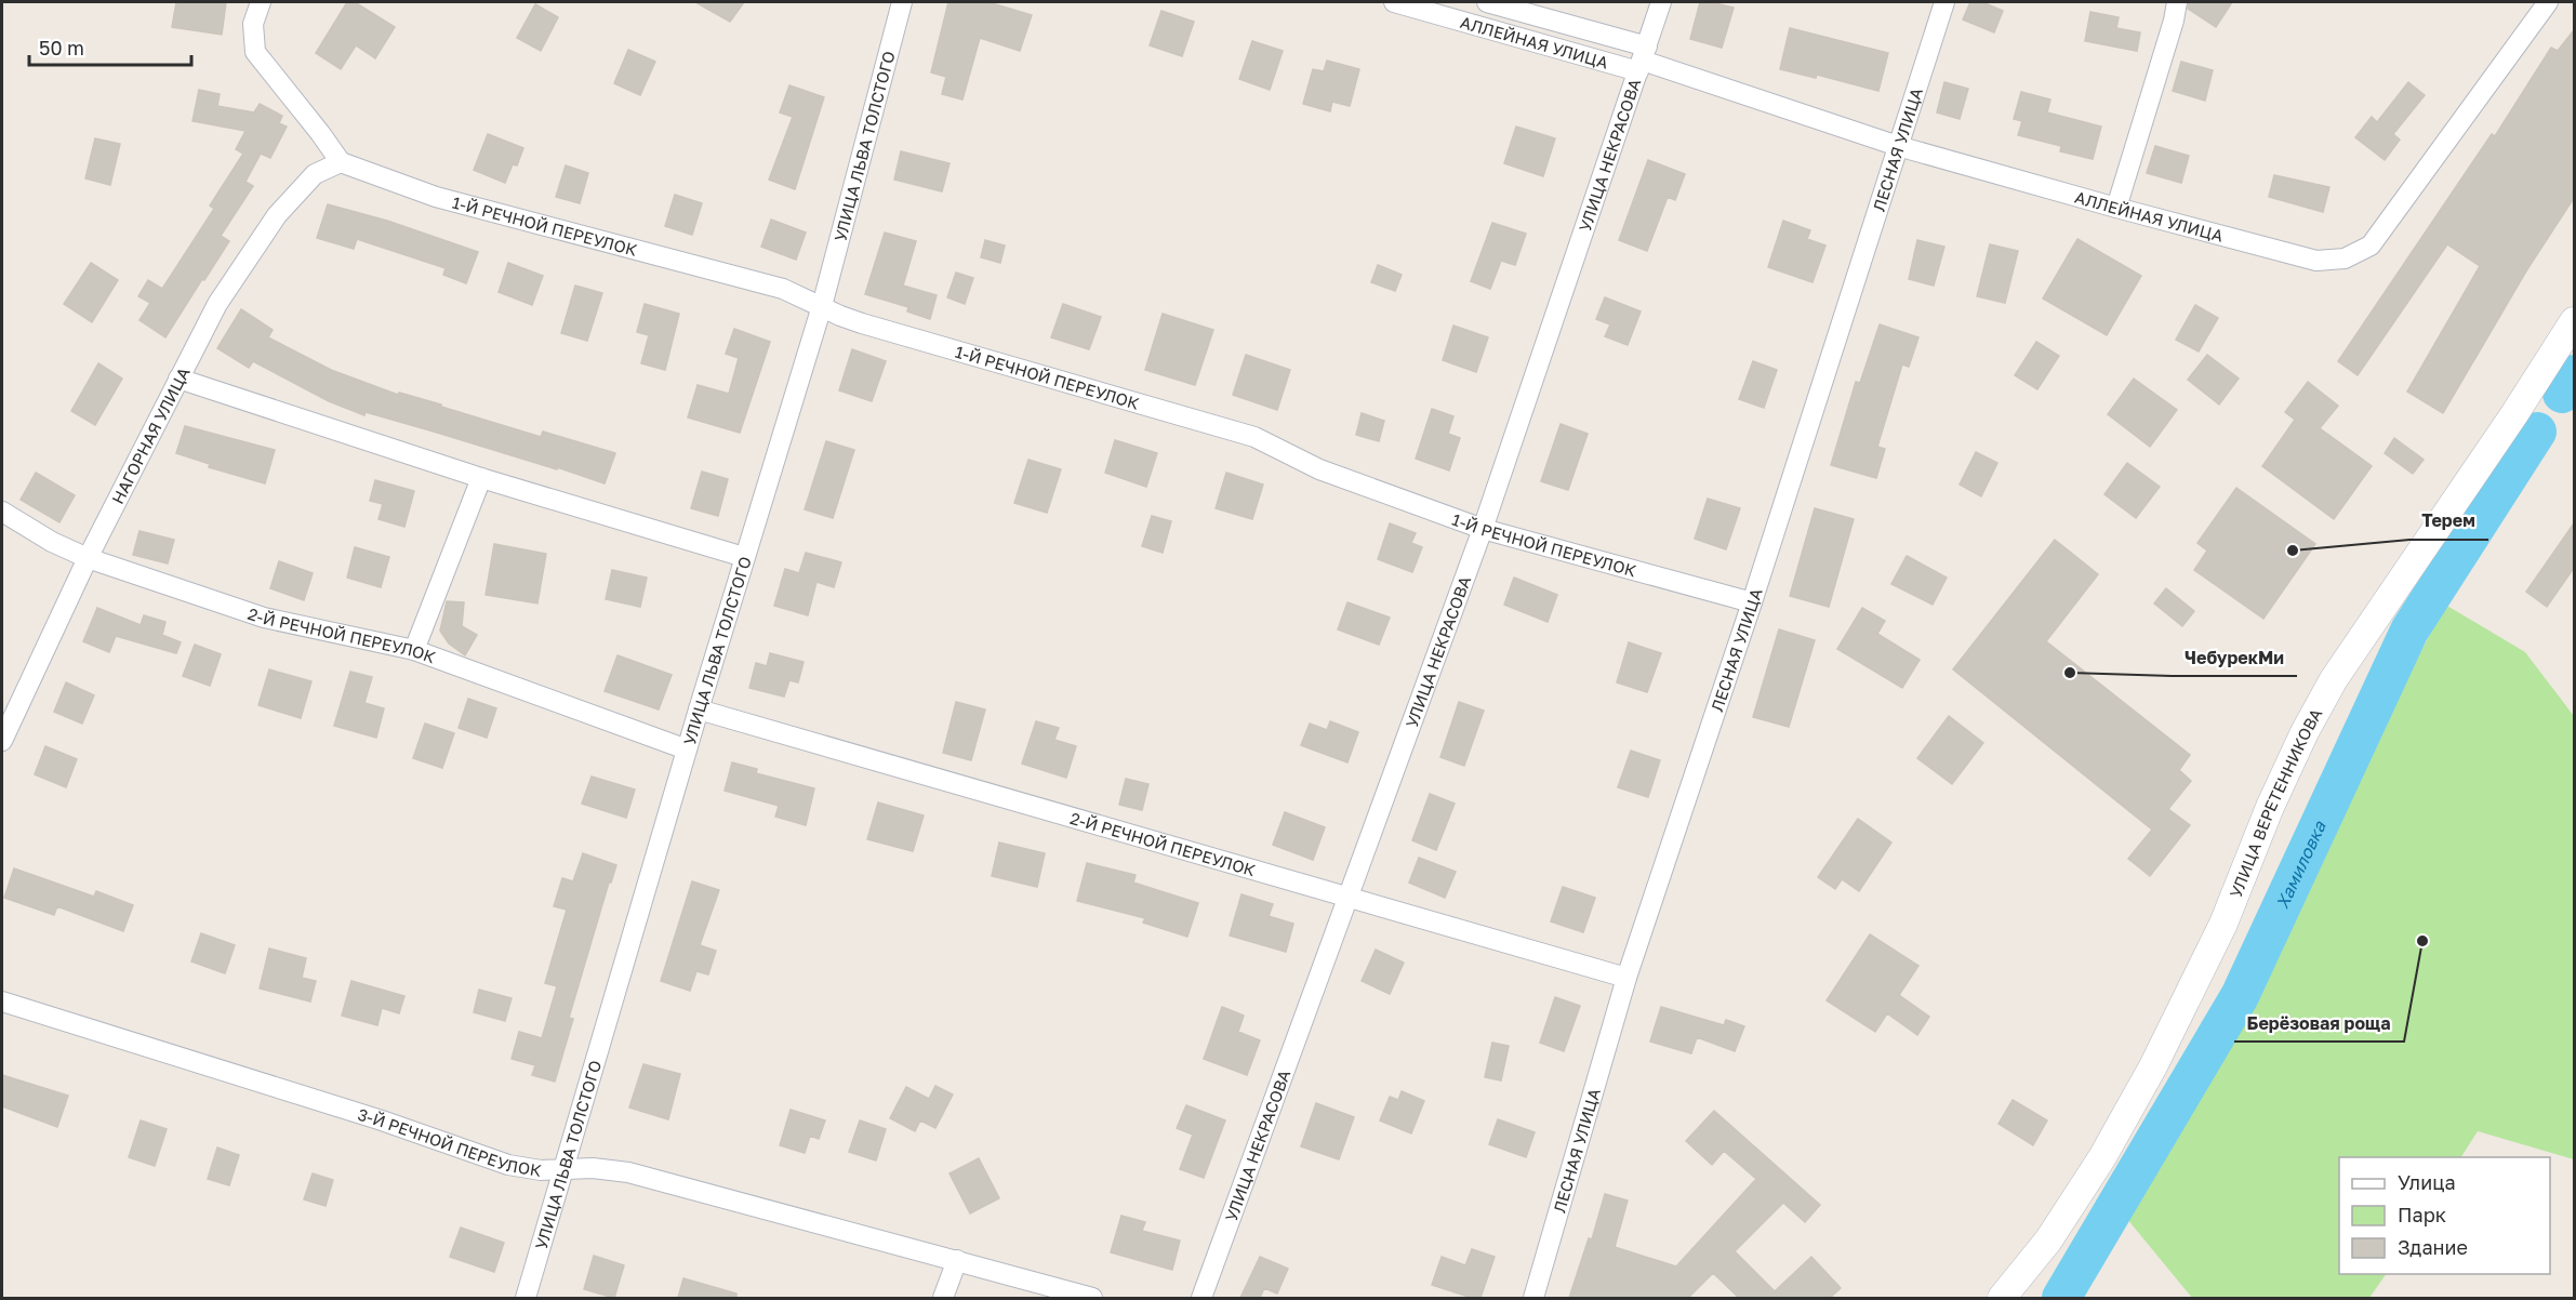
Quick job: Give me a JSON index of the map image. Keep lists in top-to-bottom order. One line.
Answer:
{"streets":{"main road":["УЛИЦА ВЕРЕТЕННИКОВА"],"street":["АЛЛЕЙНАЯ УЛИЦА","УЛИЦА ЛЬВА ТОЛСТОГО","ЛЕСНАЯ УЛИЦА","УЛИЦА НЕКРАСОВА","1-Й РЕЧНОЙ ПЕРЕУЛОК","НАГОРНАЯ УЛИЦА","2-Й РЕЧНОЙ ПЕРЕУЛОК","3-Й РЕЧНОЙ ПЕРЕУЛОК"]},"crossings":[["АЛЛЕЙНАЯ УЛИЦА","ЛЕСНАЯ УЛИЦА"],["АЛЛЕЙНАЯ УЛИЦА","УЛИЦА НЕКРАСОВА"],["УЛИЦА ЛЬВА ТОЛСТОГО","1-Й РЕЧНОЙ ПЕРЕУЛОК"],["УЛИЦА ЛЬВА ТОЛСТОГО","2-Й РЕЧНОЙ ПЕРЕУЛОК"],["УЛИЦА ЛЬВА ТОЛСТОГО","3-Й РЕЧНОЙ ПЕРЕУЛОК"],["ЛЕСНАЯ УЛИЦА","1-Й РЕЧНОЙ ПЕРЕУЛОК"],["ЛЕСНАЯ УЛИЦА","2-Й РЕЧНОЙ ПЕРЕУЛОК"],["УЛИЦА НЕКРАСОВА","1-Й РЕЧНОЙ ПЕРЕУЛОК"],["УЛИЦА НЕКРАСОВА","2-Й РЕЧНОЙ ПЕРЕУЛОК"],["1-Й РЕЧНОЙ ПЕРЕУЛОК","НАГОРНАЯ УЛИЦА"],["НАГОРНАЯ УЛИЦА","2-Й РЕЧНОЙ ПЕРЕУЛОК"]],"water":["Хамиловка"],"places":["Терем","ЧебурекМи","Берёзовая роща"],"legend":["Улица","Парк","Здание"],"scale_bar":"50 m"}
